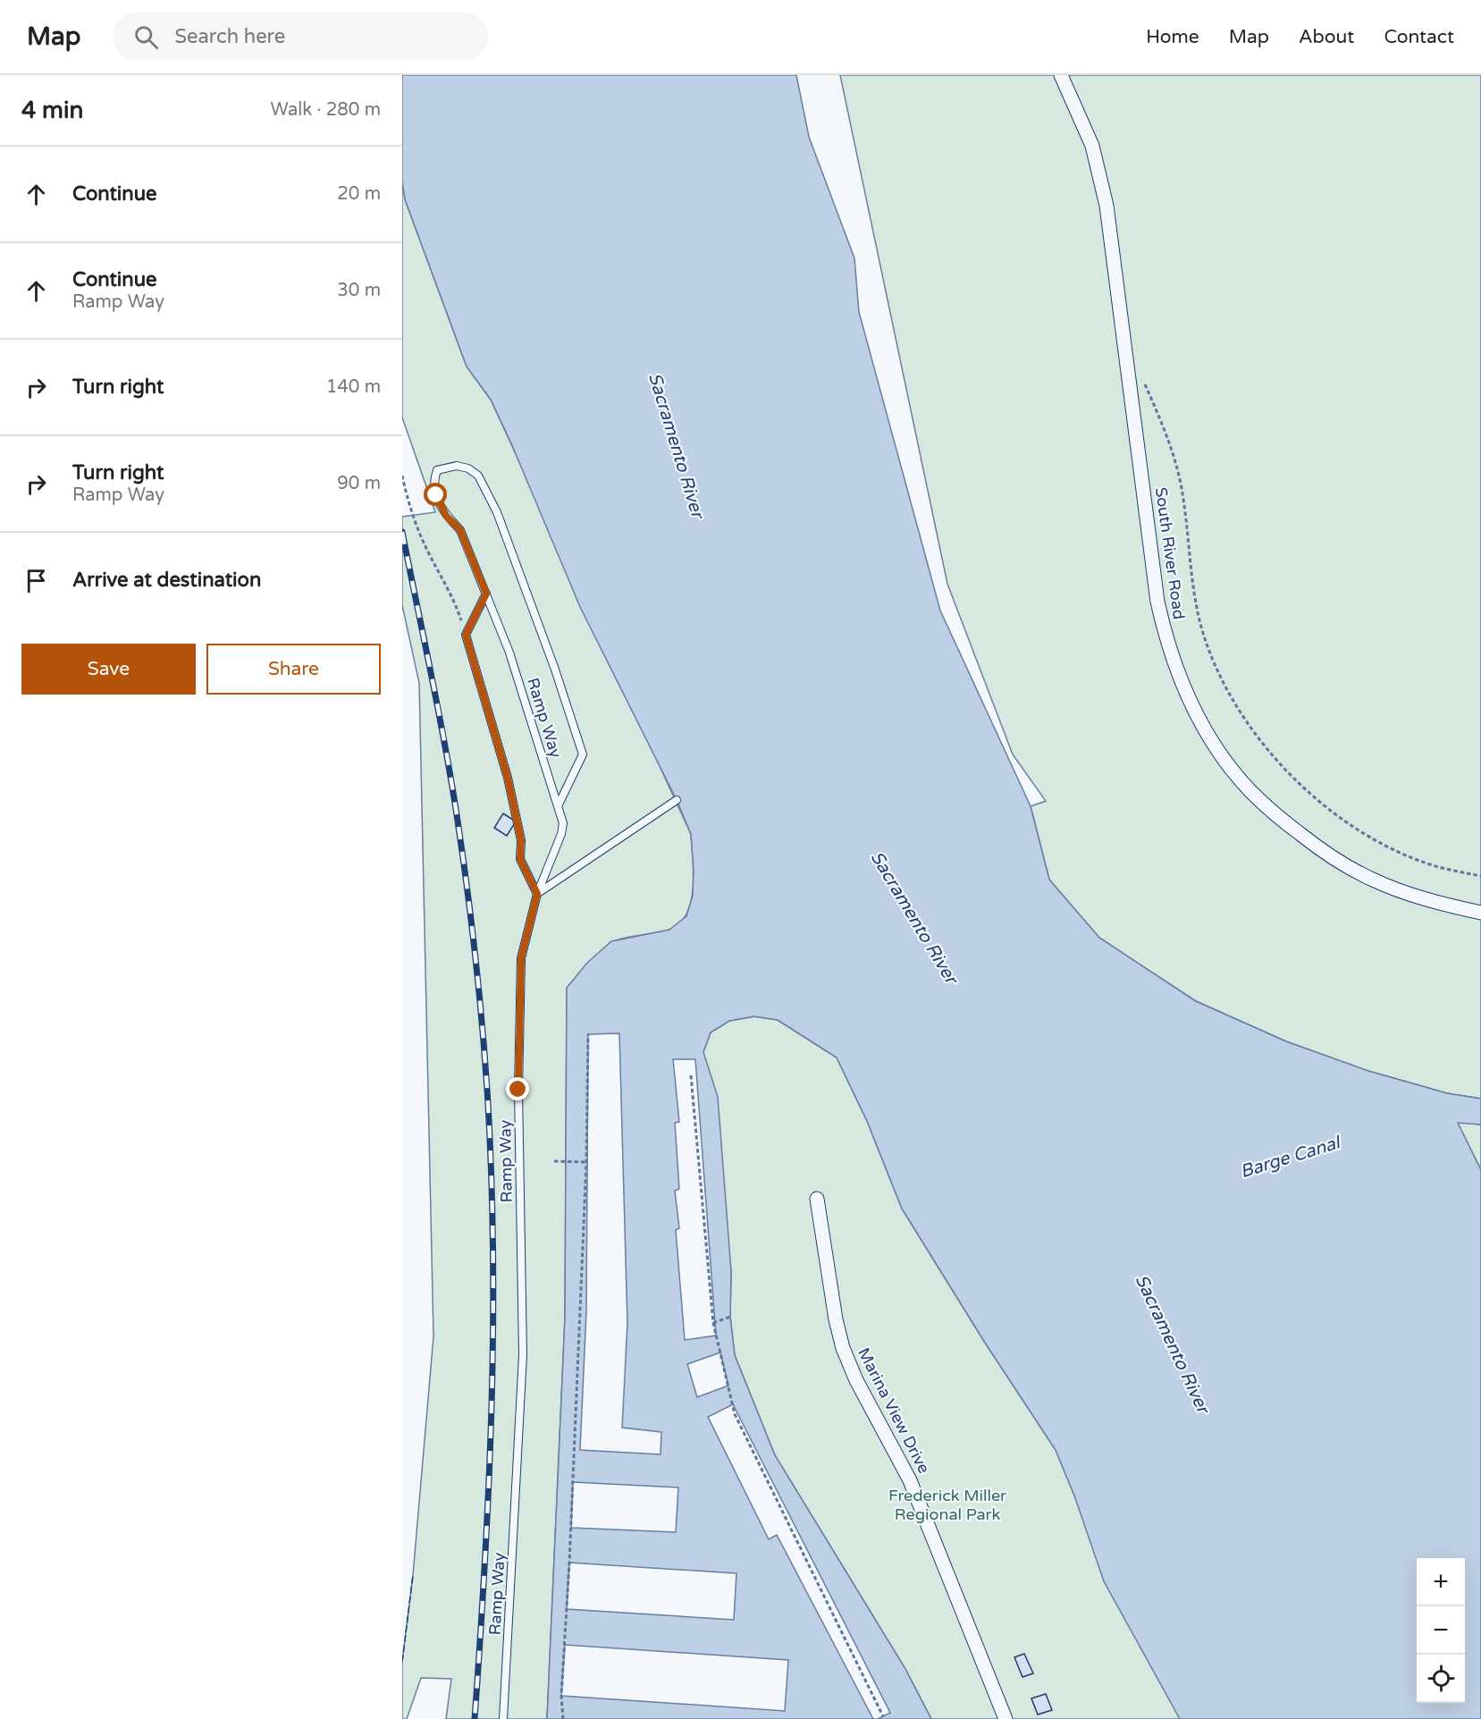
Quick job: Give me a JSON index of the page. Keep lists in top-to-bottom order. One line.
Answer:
{"streets":{"street":["South River Road","Marina View Drive"],"lane":["Ramp Way"]},"water":["Sacramento River","Barge Canal"],"parks":["Frederick Miller Regional Park"],"page":{"header":"Map","search":"Search here","nav":["Home","Map","About","Contact"],"heading":["4 min","Walk · 280 m"],"list":[["Continue","20 m"],["Continue","Ramp Way","30 m"],["Turn right","140 m"],["Turn right","Ramp Way","90 m"],"Arrive at destination"],"buttons":["Save","Share"],"map_buttons":["+","−"]}}
